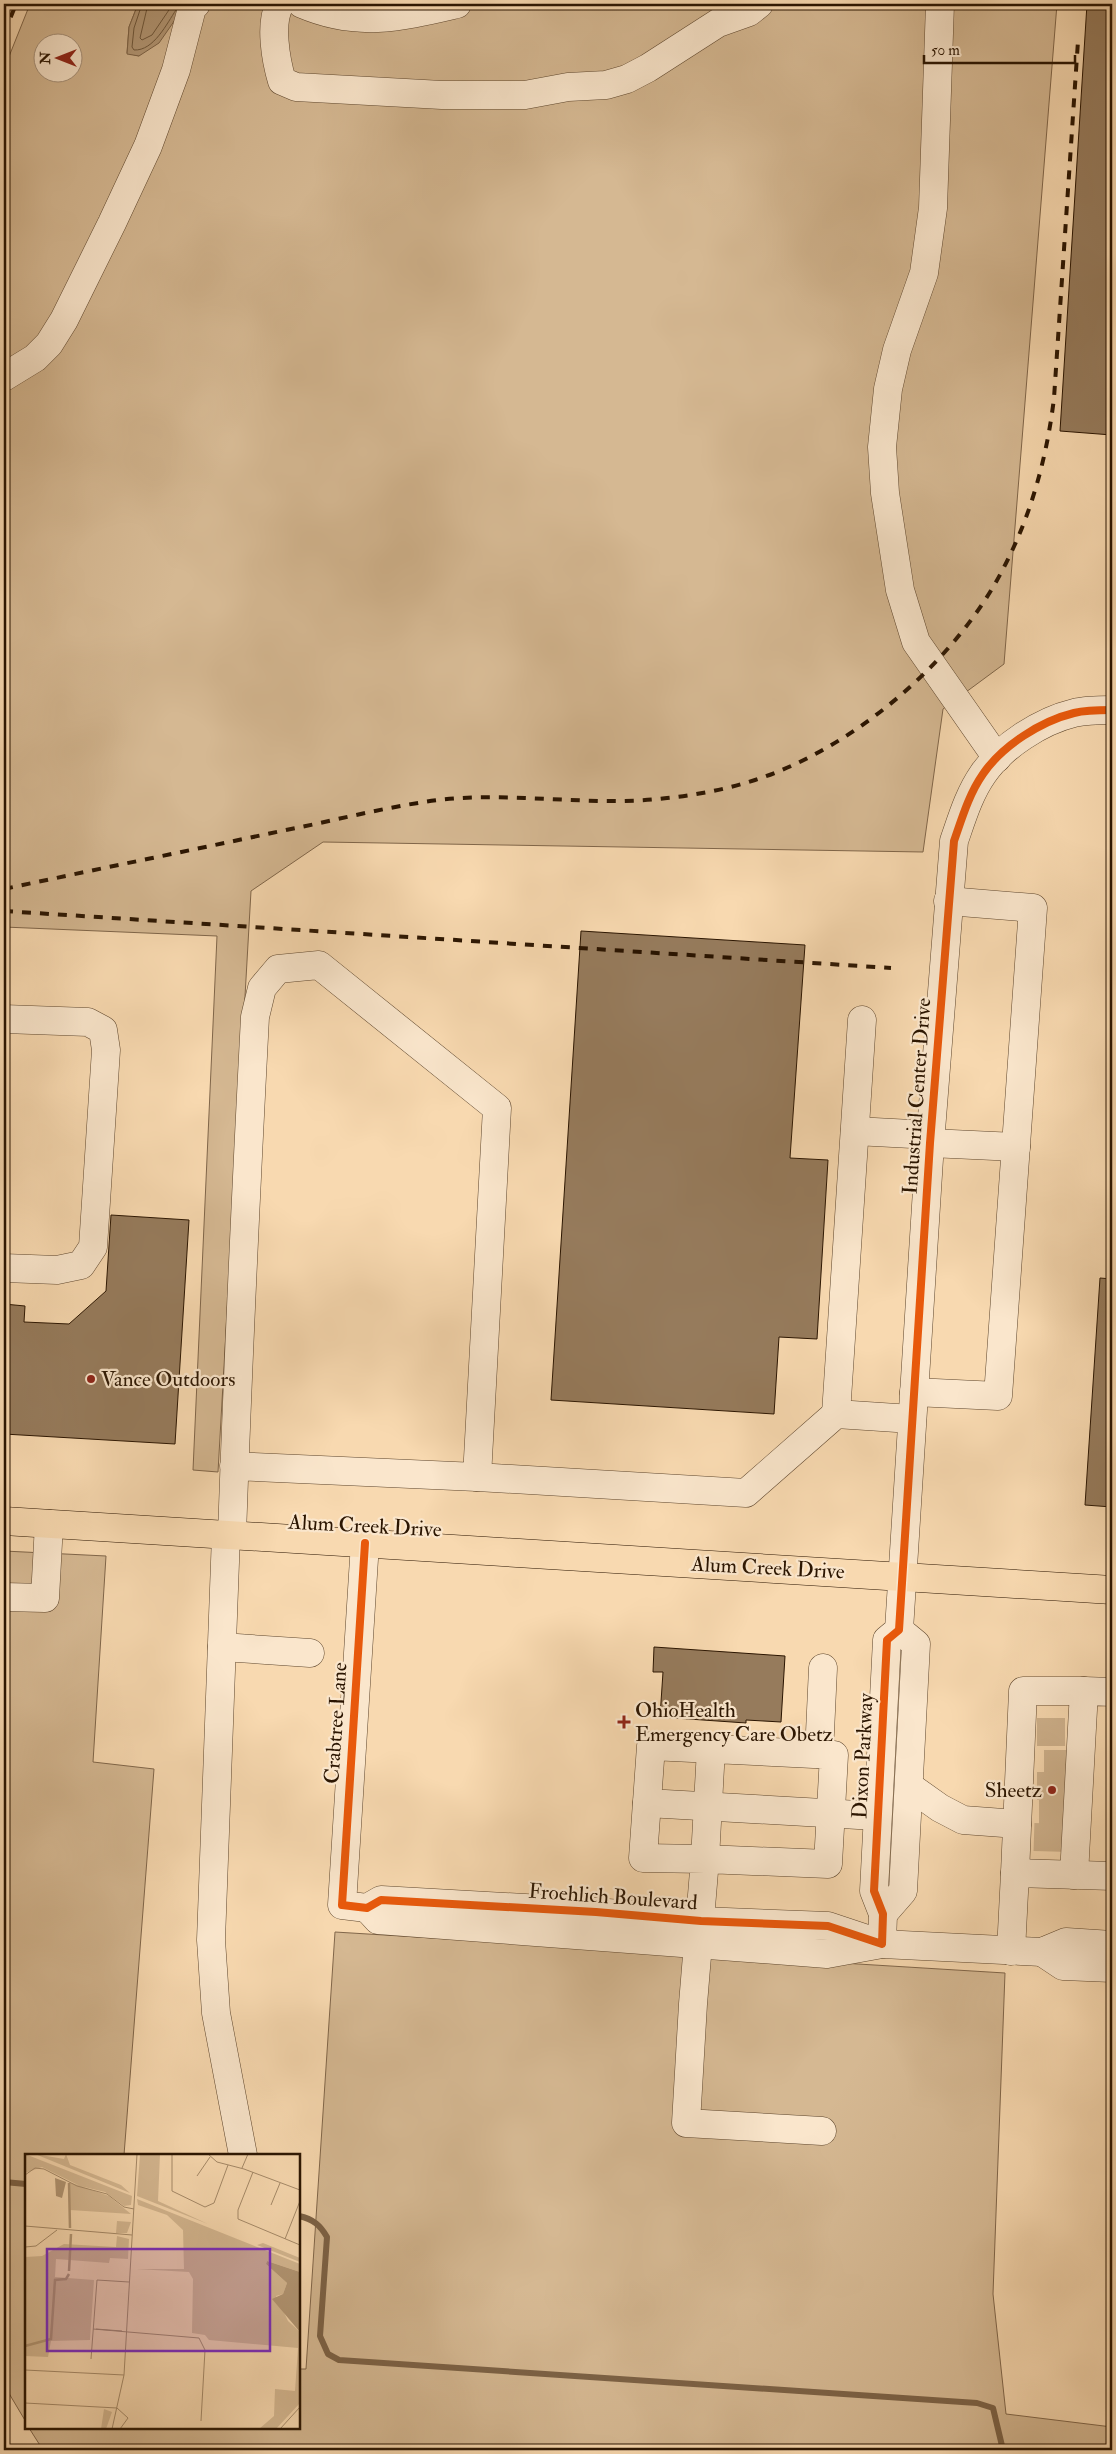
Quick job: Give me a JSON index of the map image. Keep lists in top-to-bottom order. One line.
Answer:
{"streets":{"main road":["Alum Creek Drive"],"street":["Industrial Center Drive","Crabtree Lane","Dixon Parkway","Froehlich Boulevard"]},"crossings":[["Industrial Center Drive","Alum Creek Drive"],["Alum Creek Drive","Crabtree Lane"],["Crabtree Lane","Froehlich Boulevard"],["Dixon Parkway","Froehlich Boulevard"]],"places":{"other":["Vance Outdoors","Sheetz"],"health":["OhioHealth Emergency Care Obetz"]},"scale_bar":"50 m","north":"left"}
